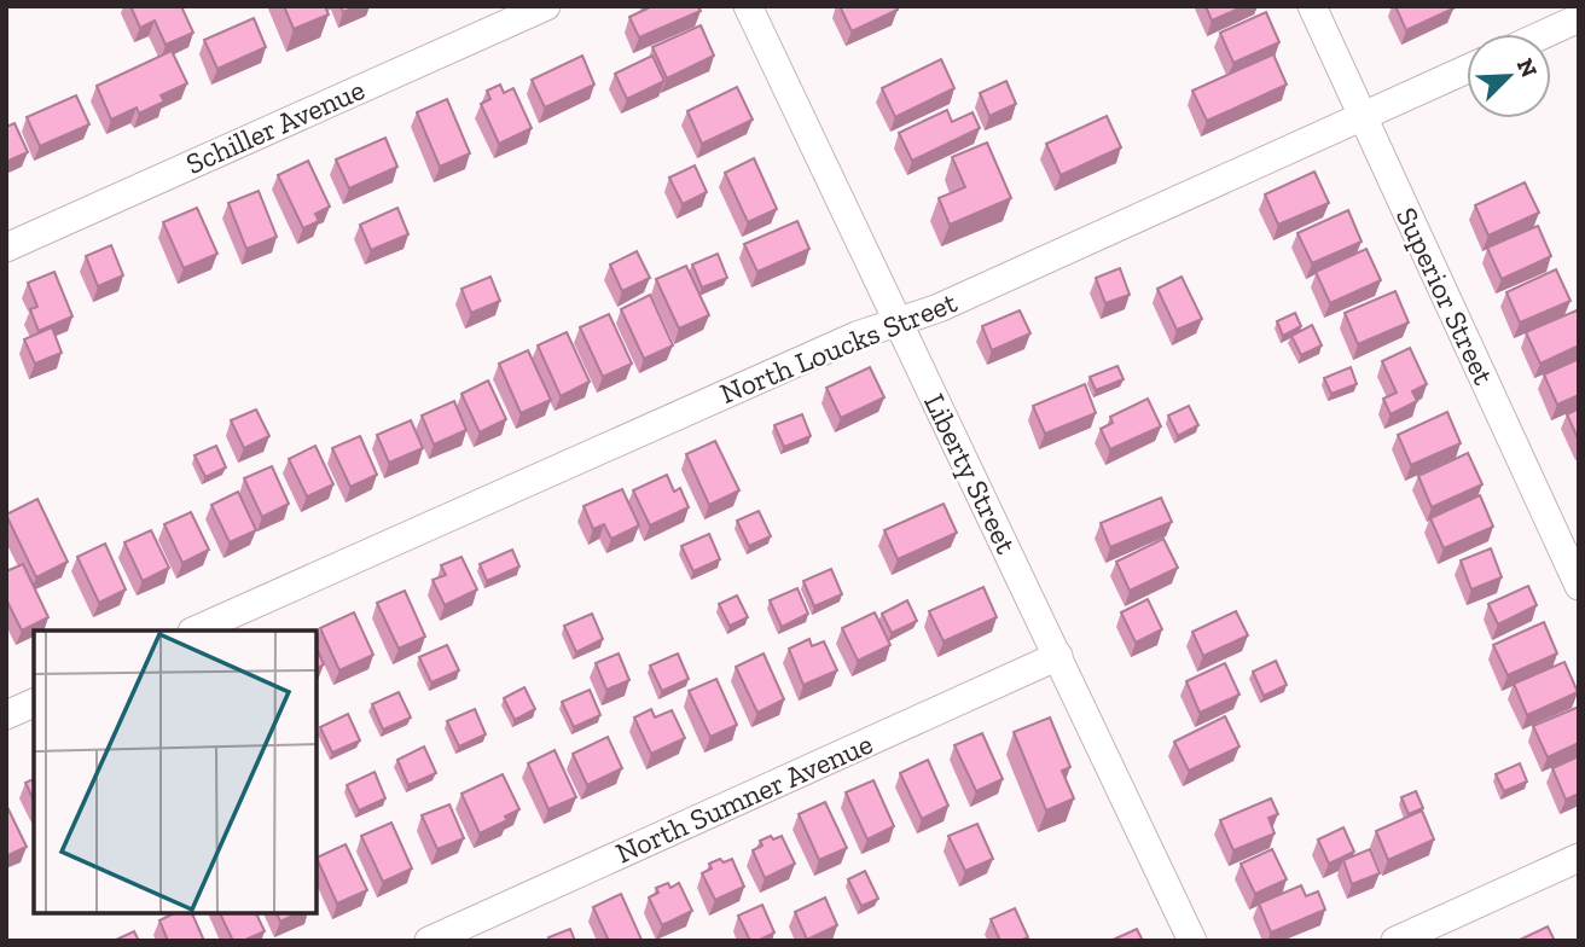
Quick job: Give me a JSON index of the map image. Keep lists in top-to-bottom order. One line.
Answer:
{"streets":{"street":["Schiller Avenue","Superior Street","North Loucks Street","Liberty Street","North Sumner Avenue"]},"crossings":[["Superior Street","North Loucks Street"],["North Loucks Street","Liberty Street"],["Liberty Street","North Sumner Avenue"]],"north":"top right"}
